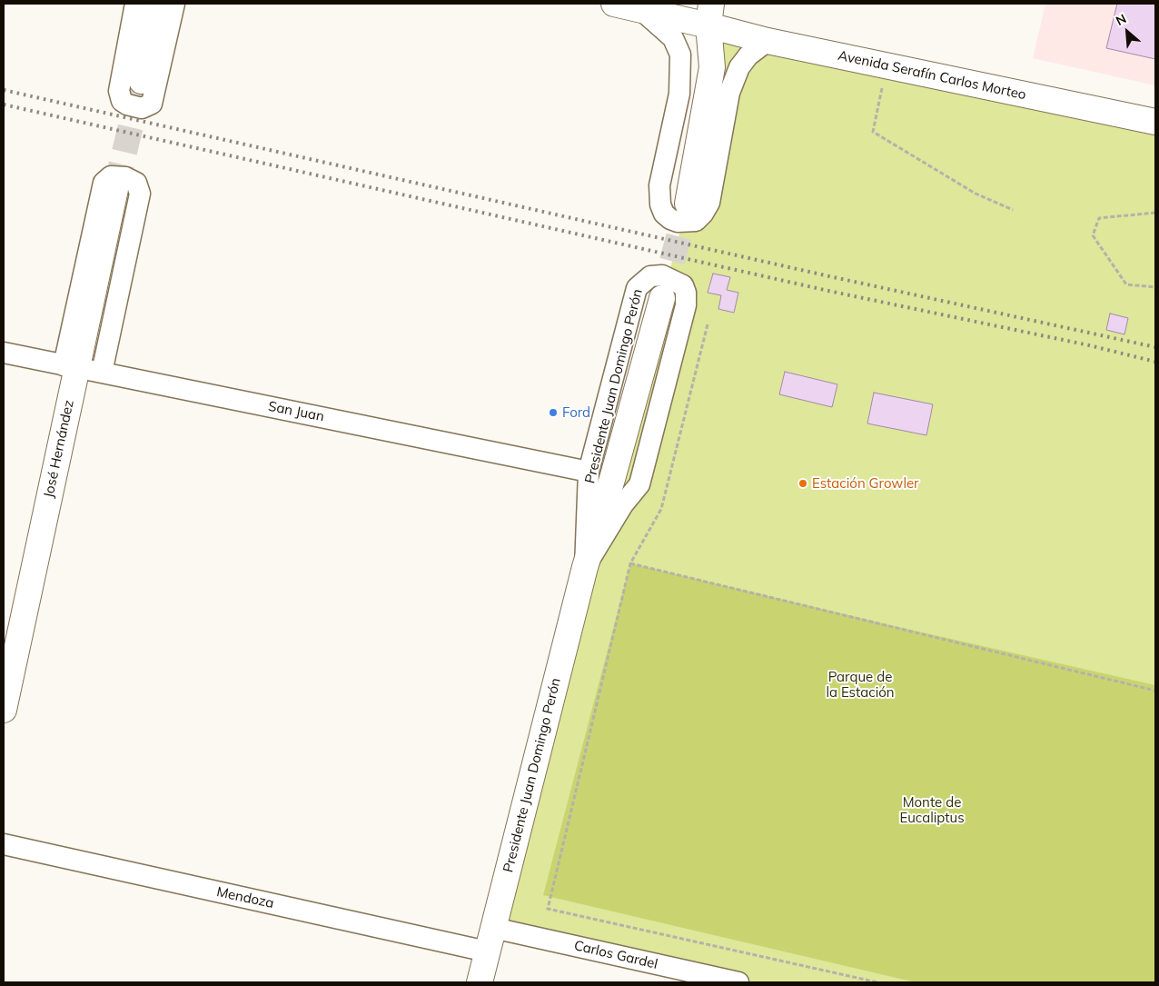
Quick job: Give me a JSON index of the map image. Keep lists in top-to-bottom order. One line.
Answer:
{"streets":{"main road":["Avenida Serafín Carlos Morteo","Presidente Juan Domingo Perón","José Hernández"],"street":["San Juan","Mendoza","Carlos Gardel"]},"crossings":[["Presidente Juan Domingo Perón","San Juan"],["Presidente Juan Domingo Perón","Mendoza"],["Presidente Juan Domingo Perón","Carlos Gardel"],["San Juan","José Hernández"]],"parks":["Parque de la Estación","Monte de Eucaliptus"],"places":["Ford","Estación Growler"],"north":"top left"}
